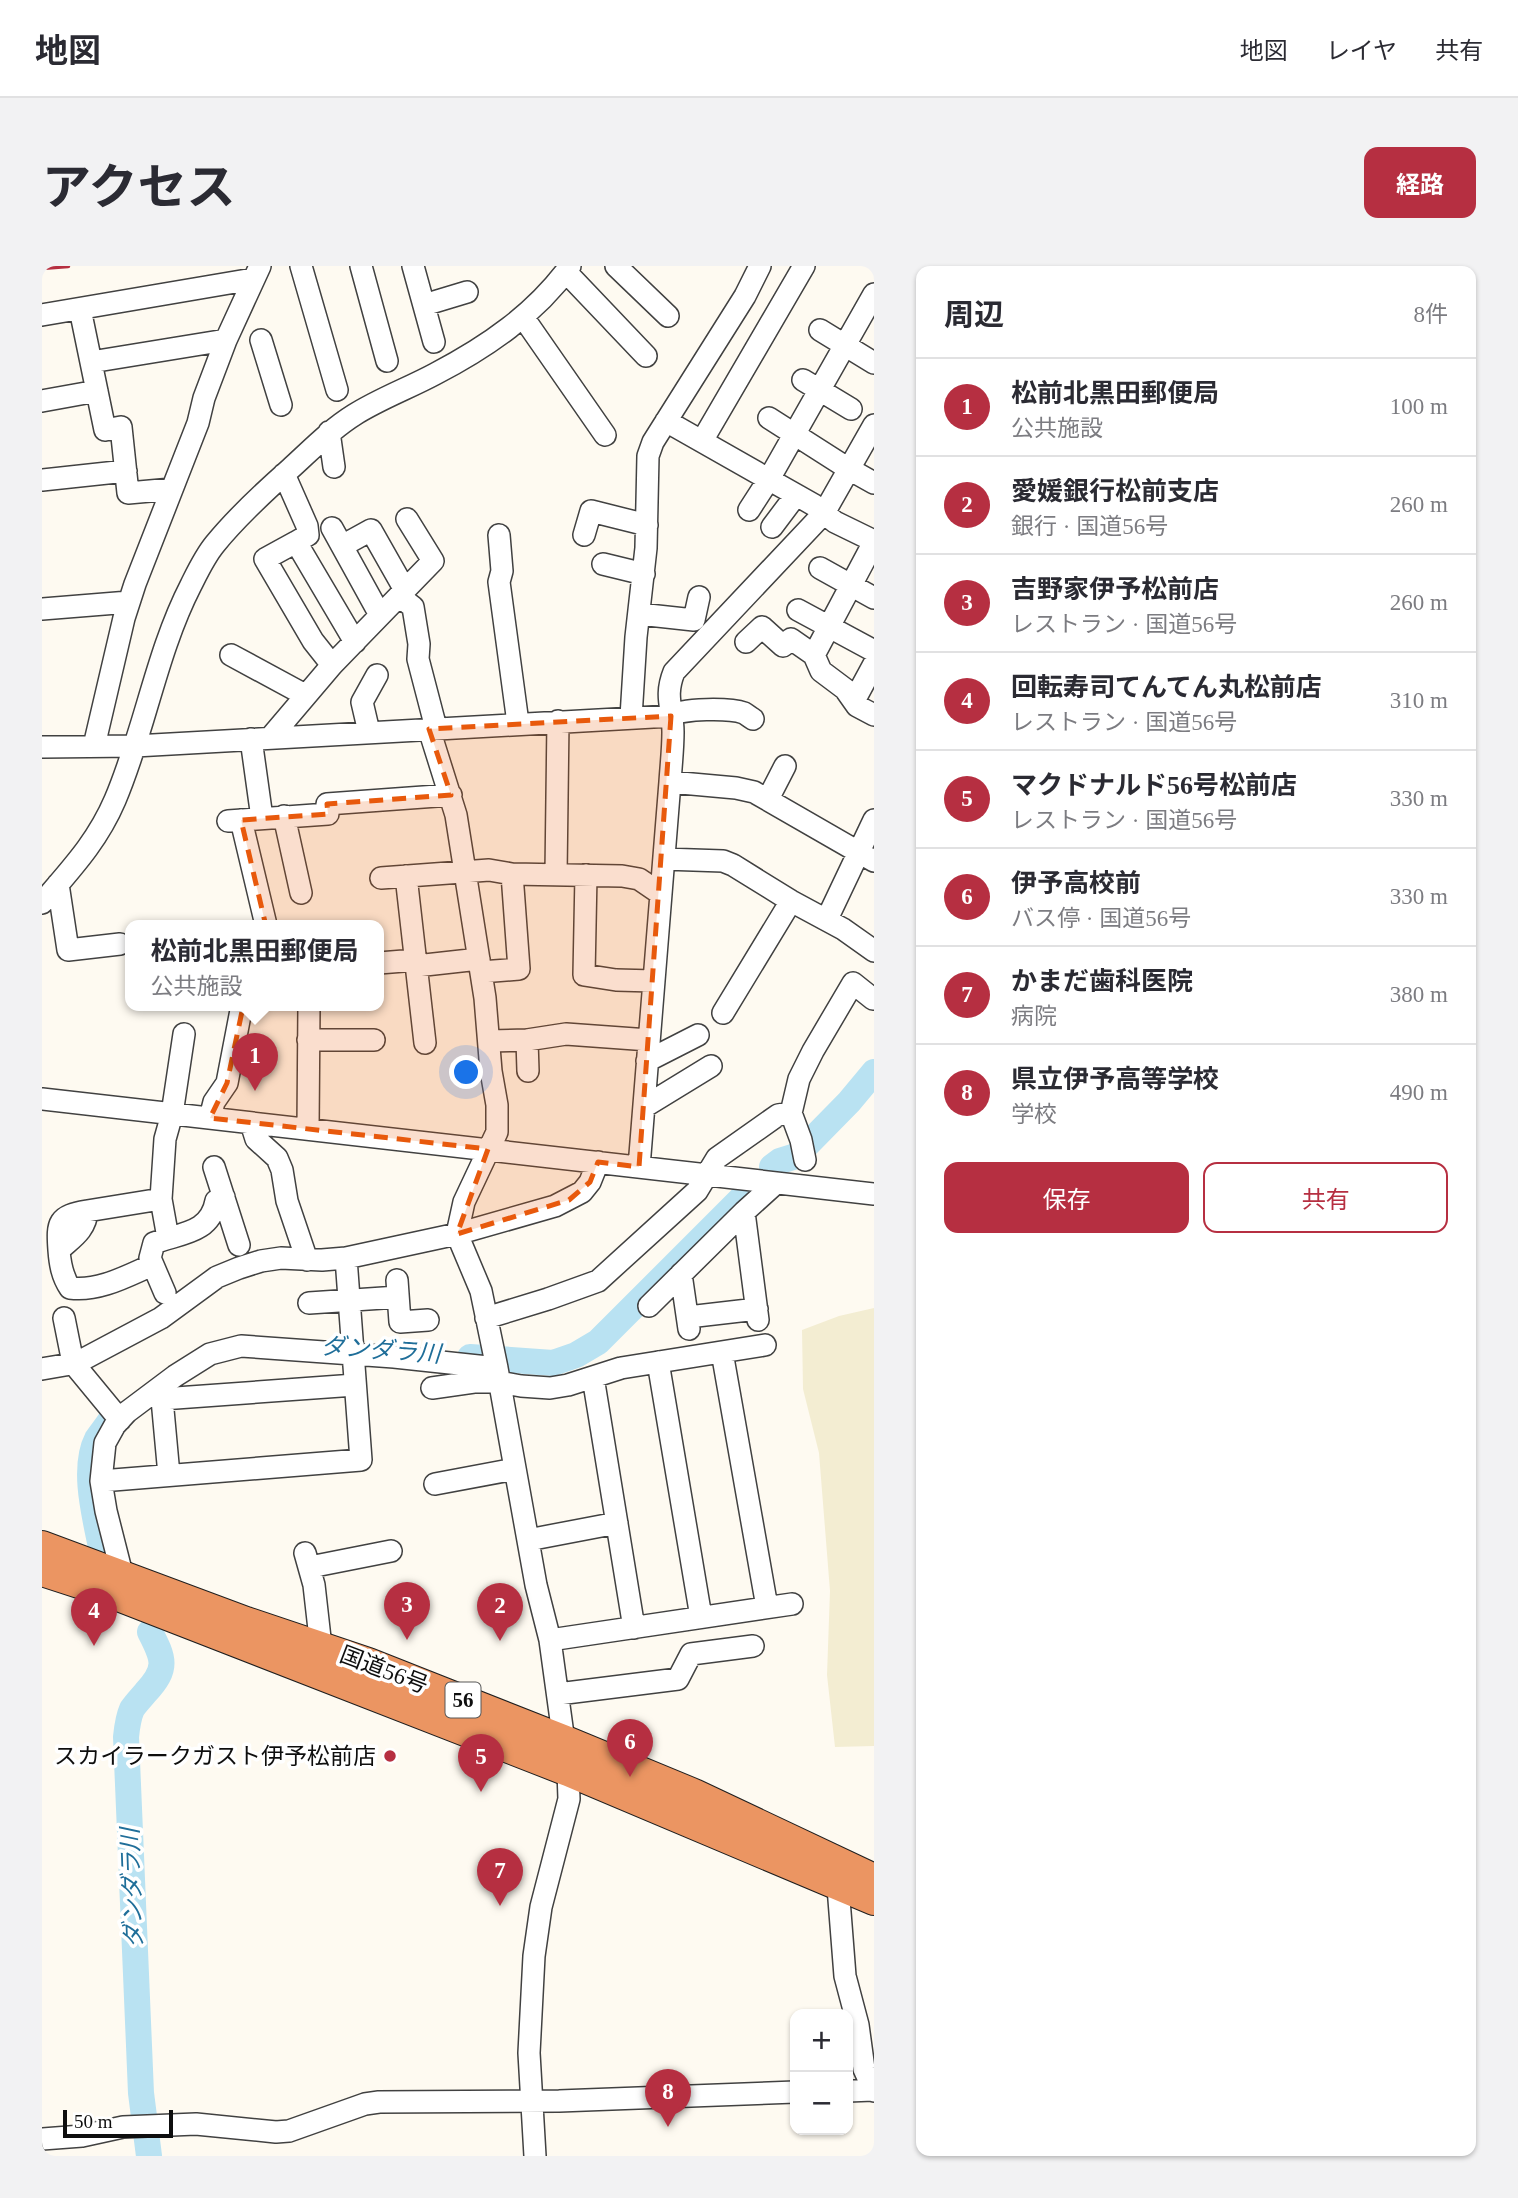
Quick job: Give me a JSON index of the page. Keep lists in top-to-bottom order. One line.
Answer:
{"streets":{"highway":["国道56号","56"]},"water":["ダンダラ川"],"places":["スカイラークガスト伊予松前店"],"scale_bar":"50 m","page":{"header":"地図","nav":["地図","レイヤ","共有"],"title":"アクセス","buttons":["経路",["保存","共有"]],"heading":["周辺","8件"],"list":[{"mark":"1","name":"松前北黒田郵便局","note":"公共施設","value":"100 m"},{"mark":"2","name":"愛媛銀行松前支店","note":"銀行 · 国道56号","value":"260 m"},{"mark":"3","name":"吉野家伊予松前店","note":"レストラン · 国道56号","value":"260 m"},{"mark":"4","name":"回転寿司てんてん丸松前店","note":"レストラン · 国道56号","value":"310 m"},{"mark":"5","name":"マクドナルド56号松前店","note":"レストラン · 国道56号","value":"330 m"},{"mark":"6","name":"伊予高校前","note":"バス停 · 国道56号","value":"330 m"},{"mark":"7","name":"かまだ歯科医院","note":"病院","value":"380 m"},{"mark":"8","name":"県立伊予高等学校","note":"学校","value":"490 m"}],"popup":["松前北黒田郵便局","公共施設"],"pins":["1","3","2","4","6","5","7","8"],"map_buttons":["+","−"],"scale":"50 m"}}
